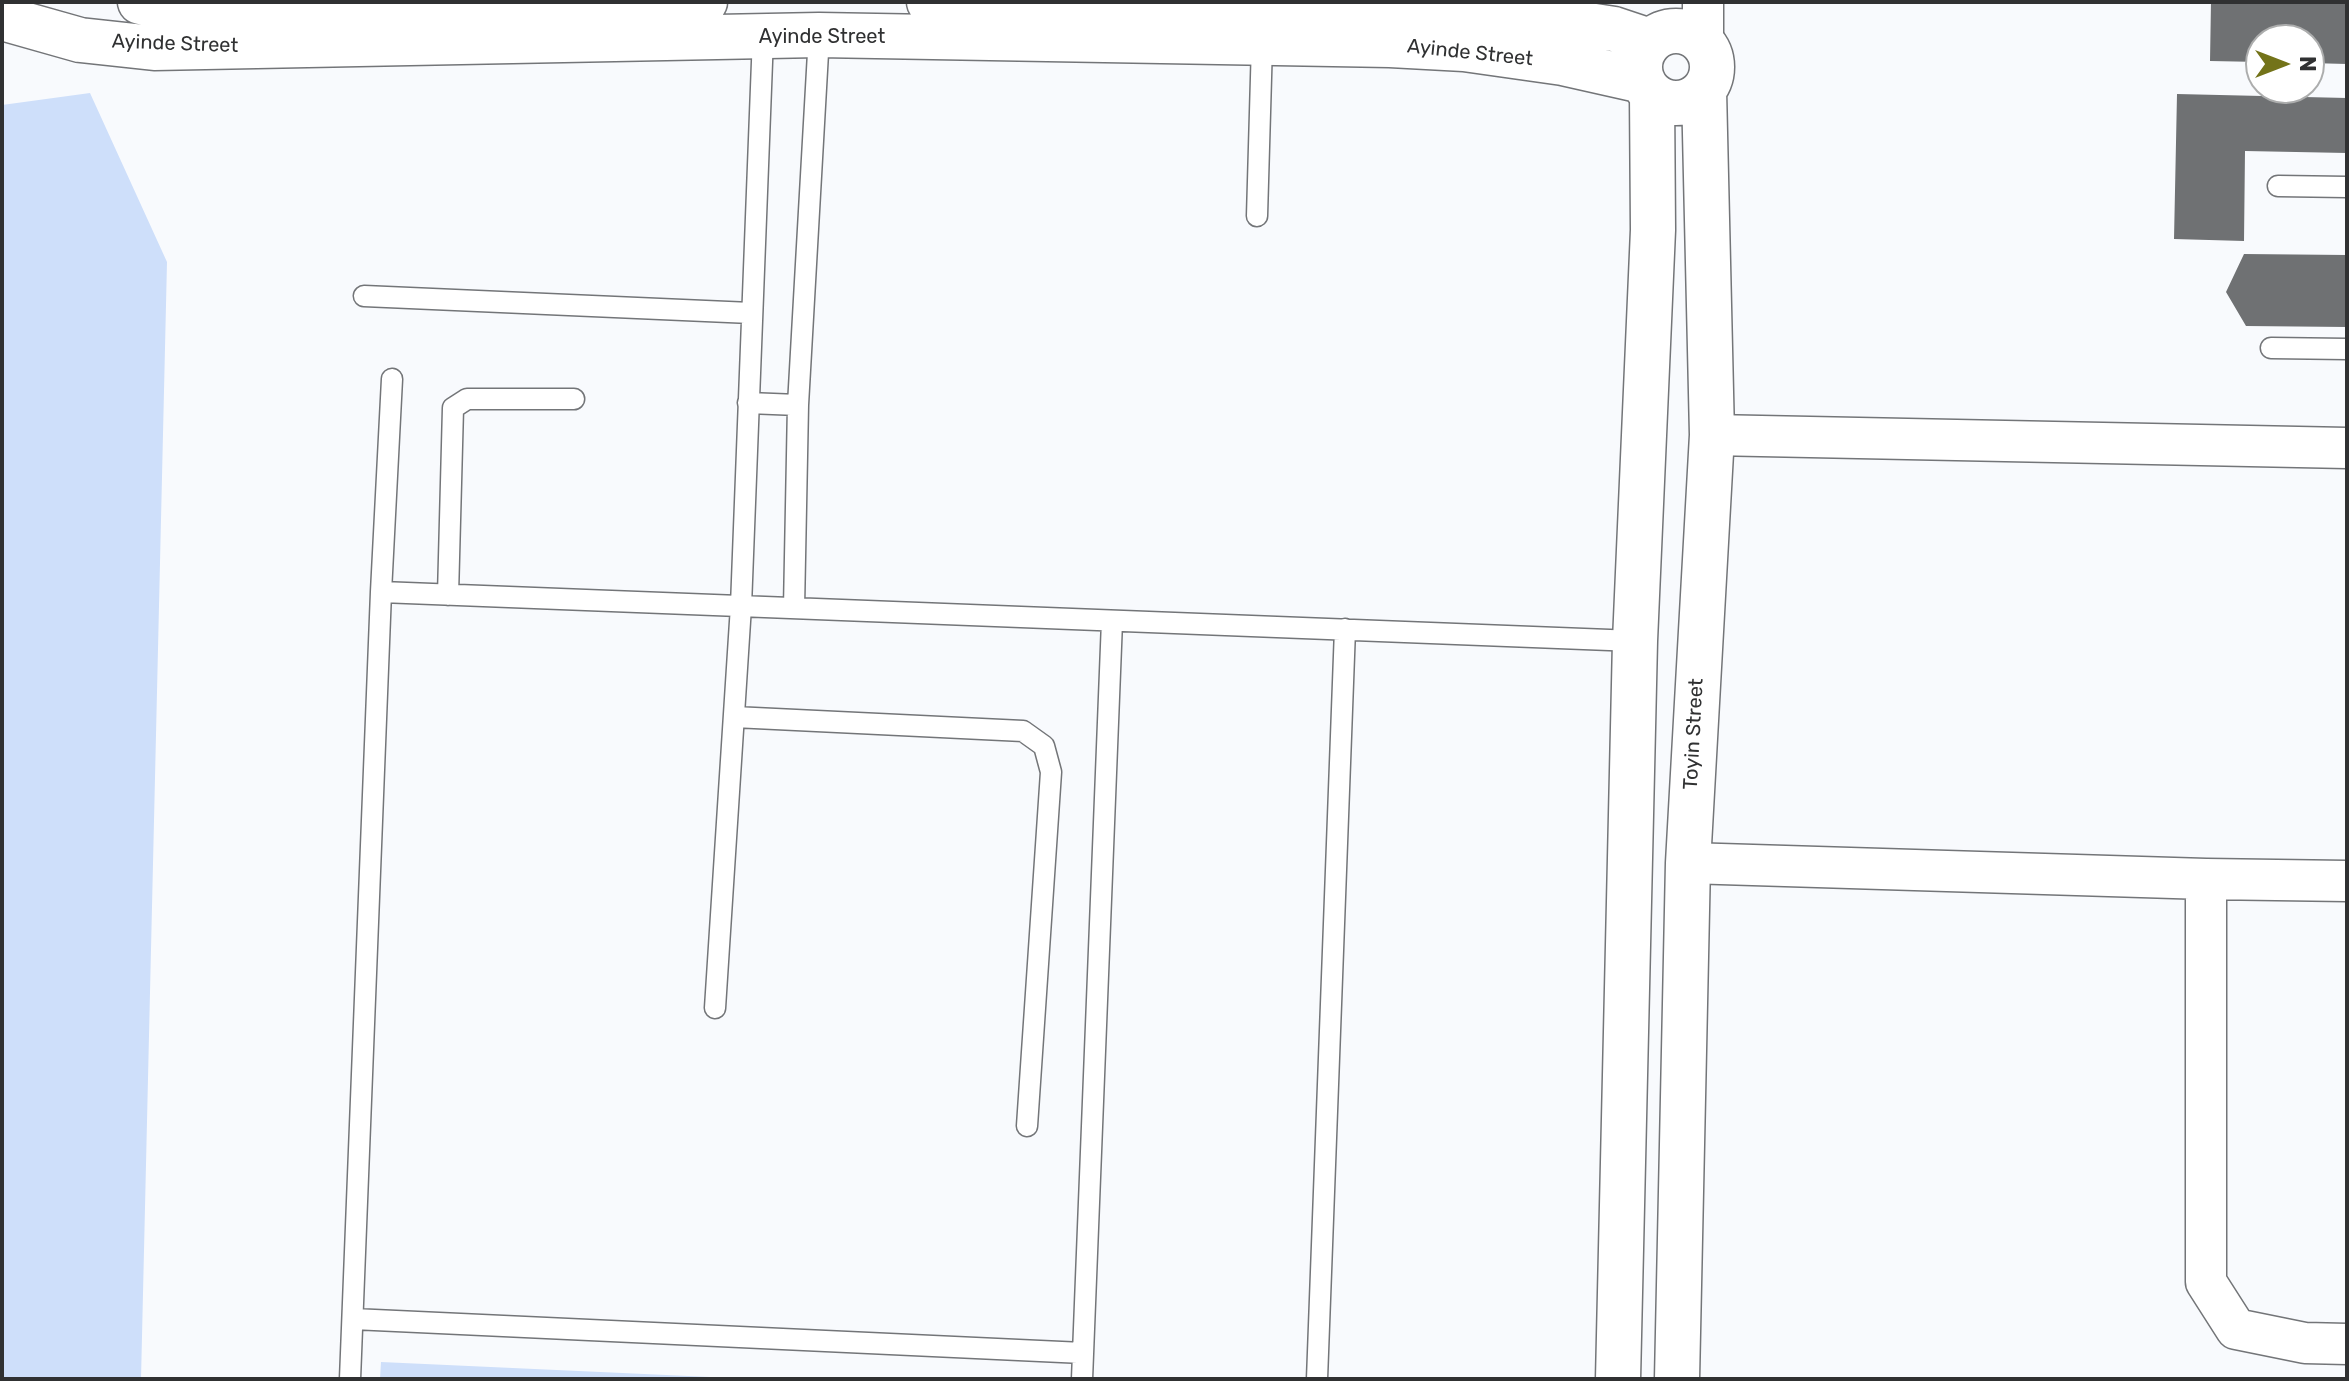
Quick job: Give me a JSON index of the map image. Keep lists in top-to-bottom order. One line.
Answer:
{"streets":{"street":["Ayinde Street","Toyin Street"]},"crossings":[["Ayinde Street","Toyin Street"]],"north":"right"}
